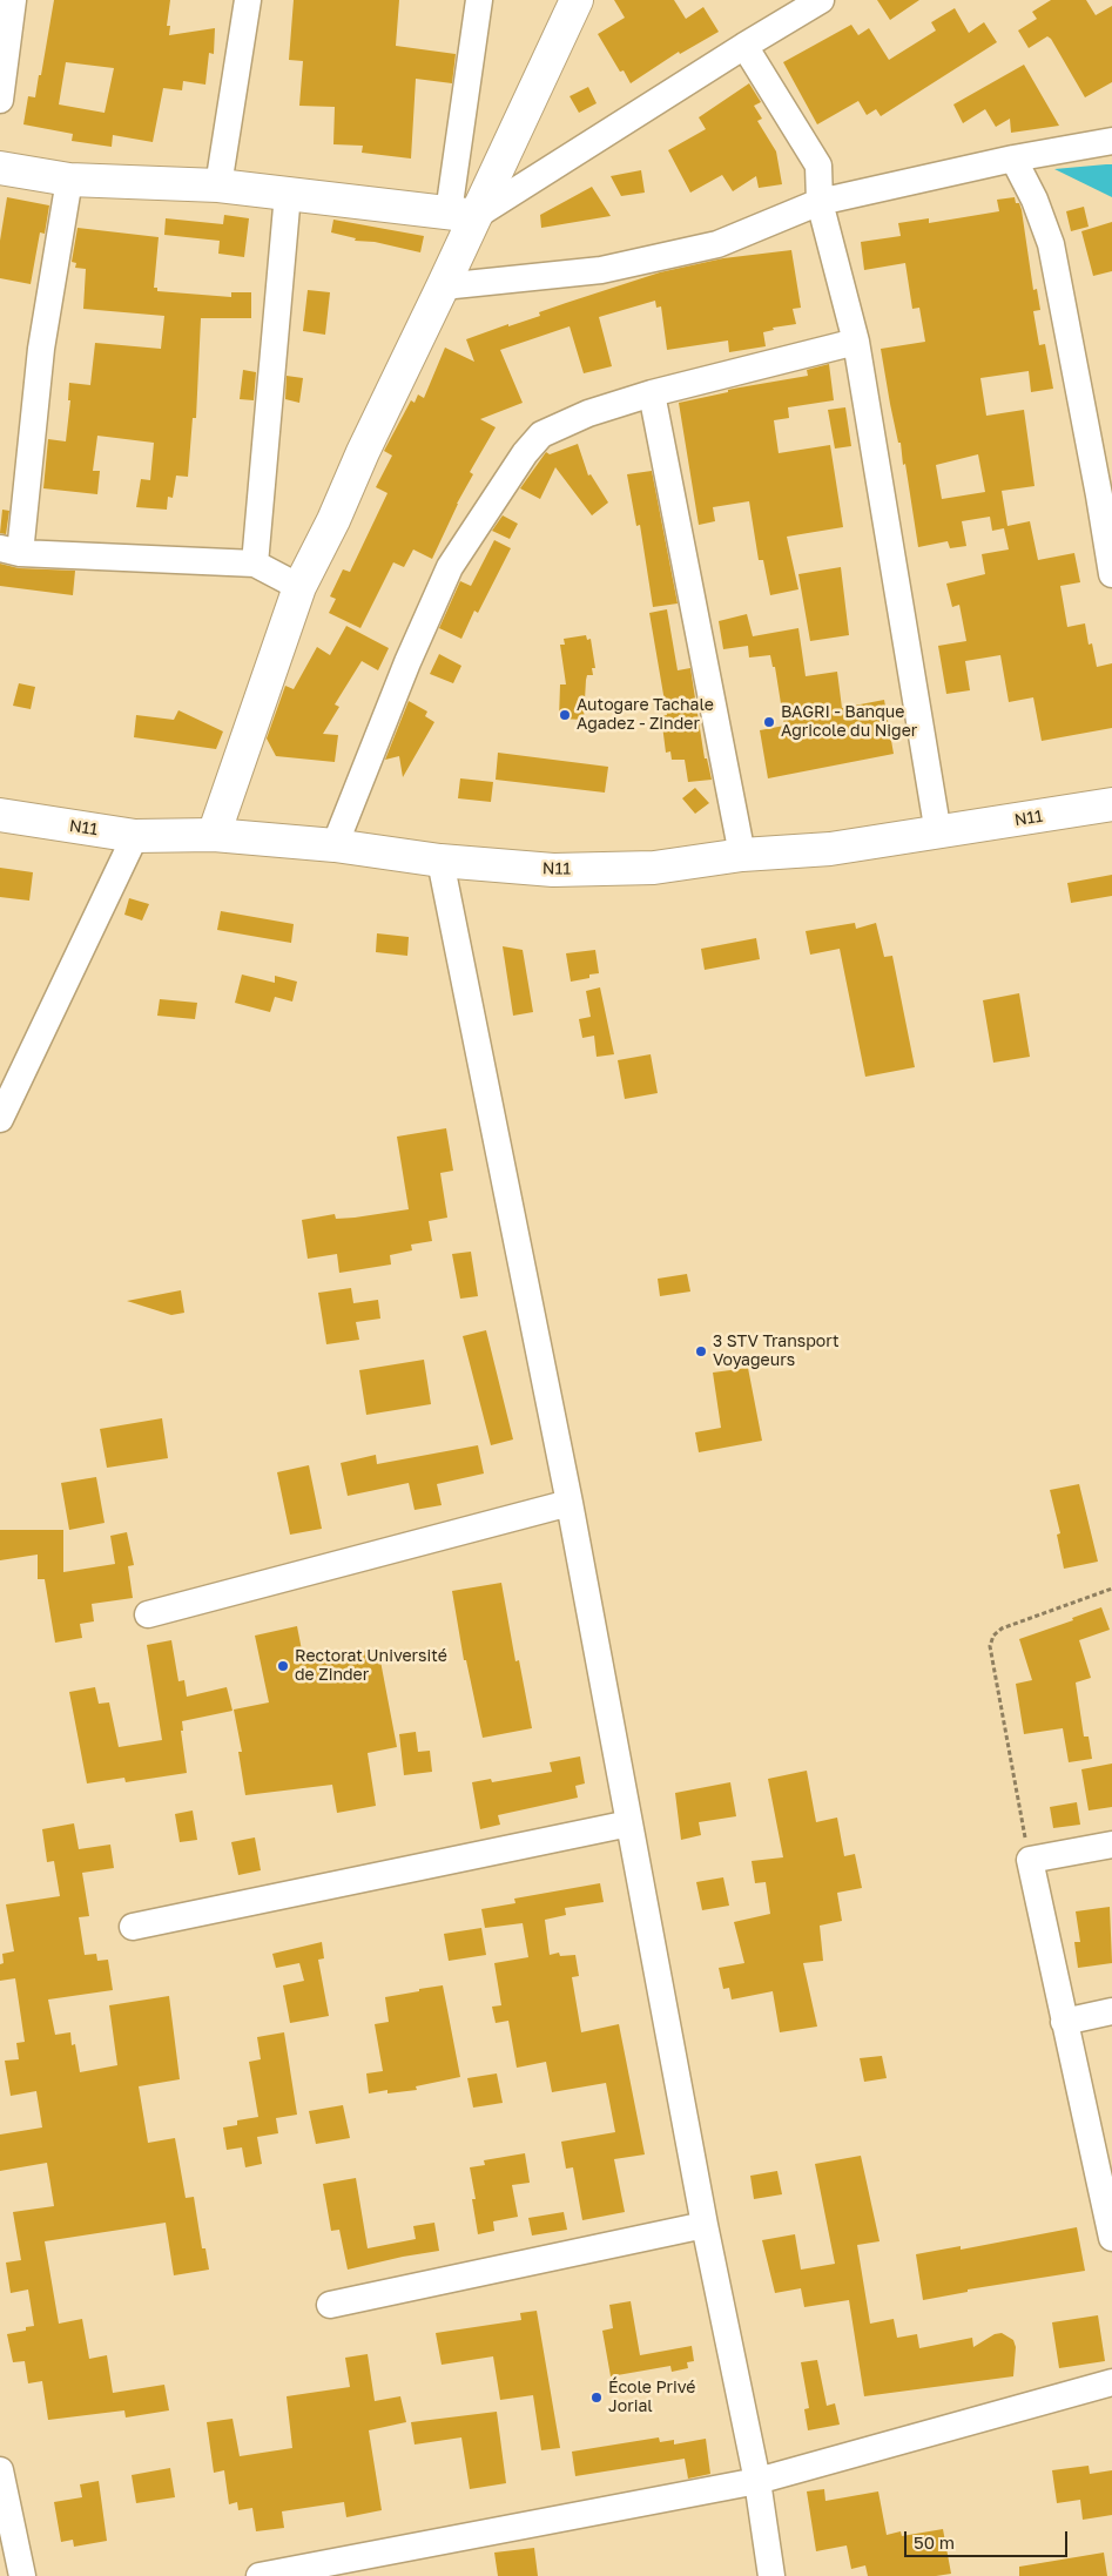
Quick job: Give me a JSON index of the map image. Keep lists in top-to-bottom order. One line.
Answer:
{"streets":{"street":["N11"]},"places":["Autogare Tachale Agadez - Zinder","BAGRI - Banque Agricole du Niger","3 STV Transport Voyageurs","Rectorat Université de Zinder","École Privé Jorial"],"scale_bar":"50 m"}
